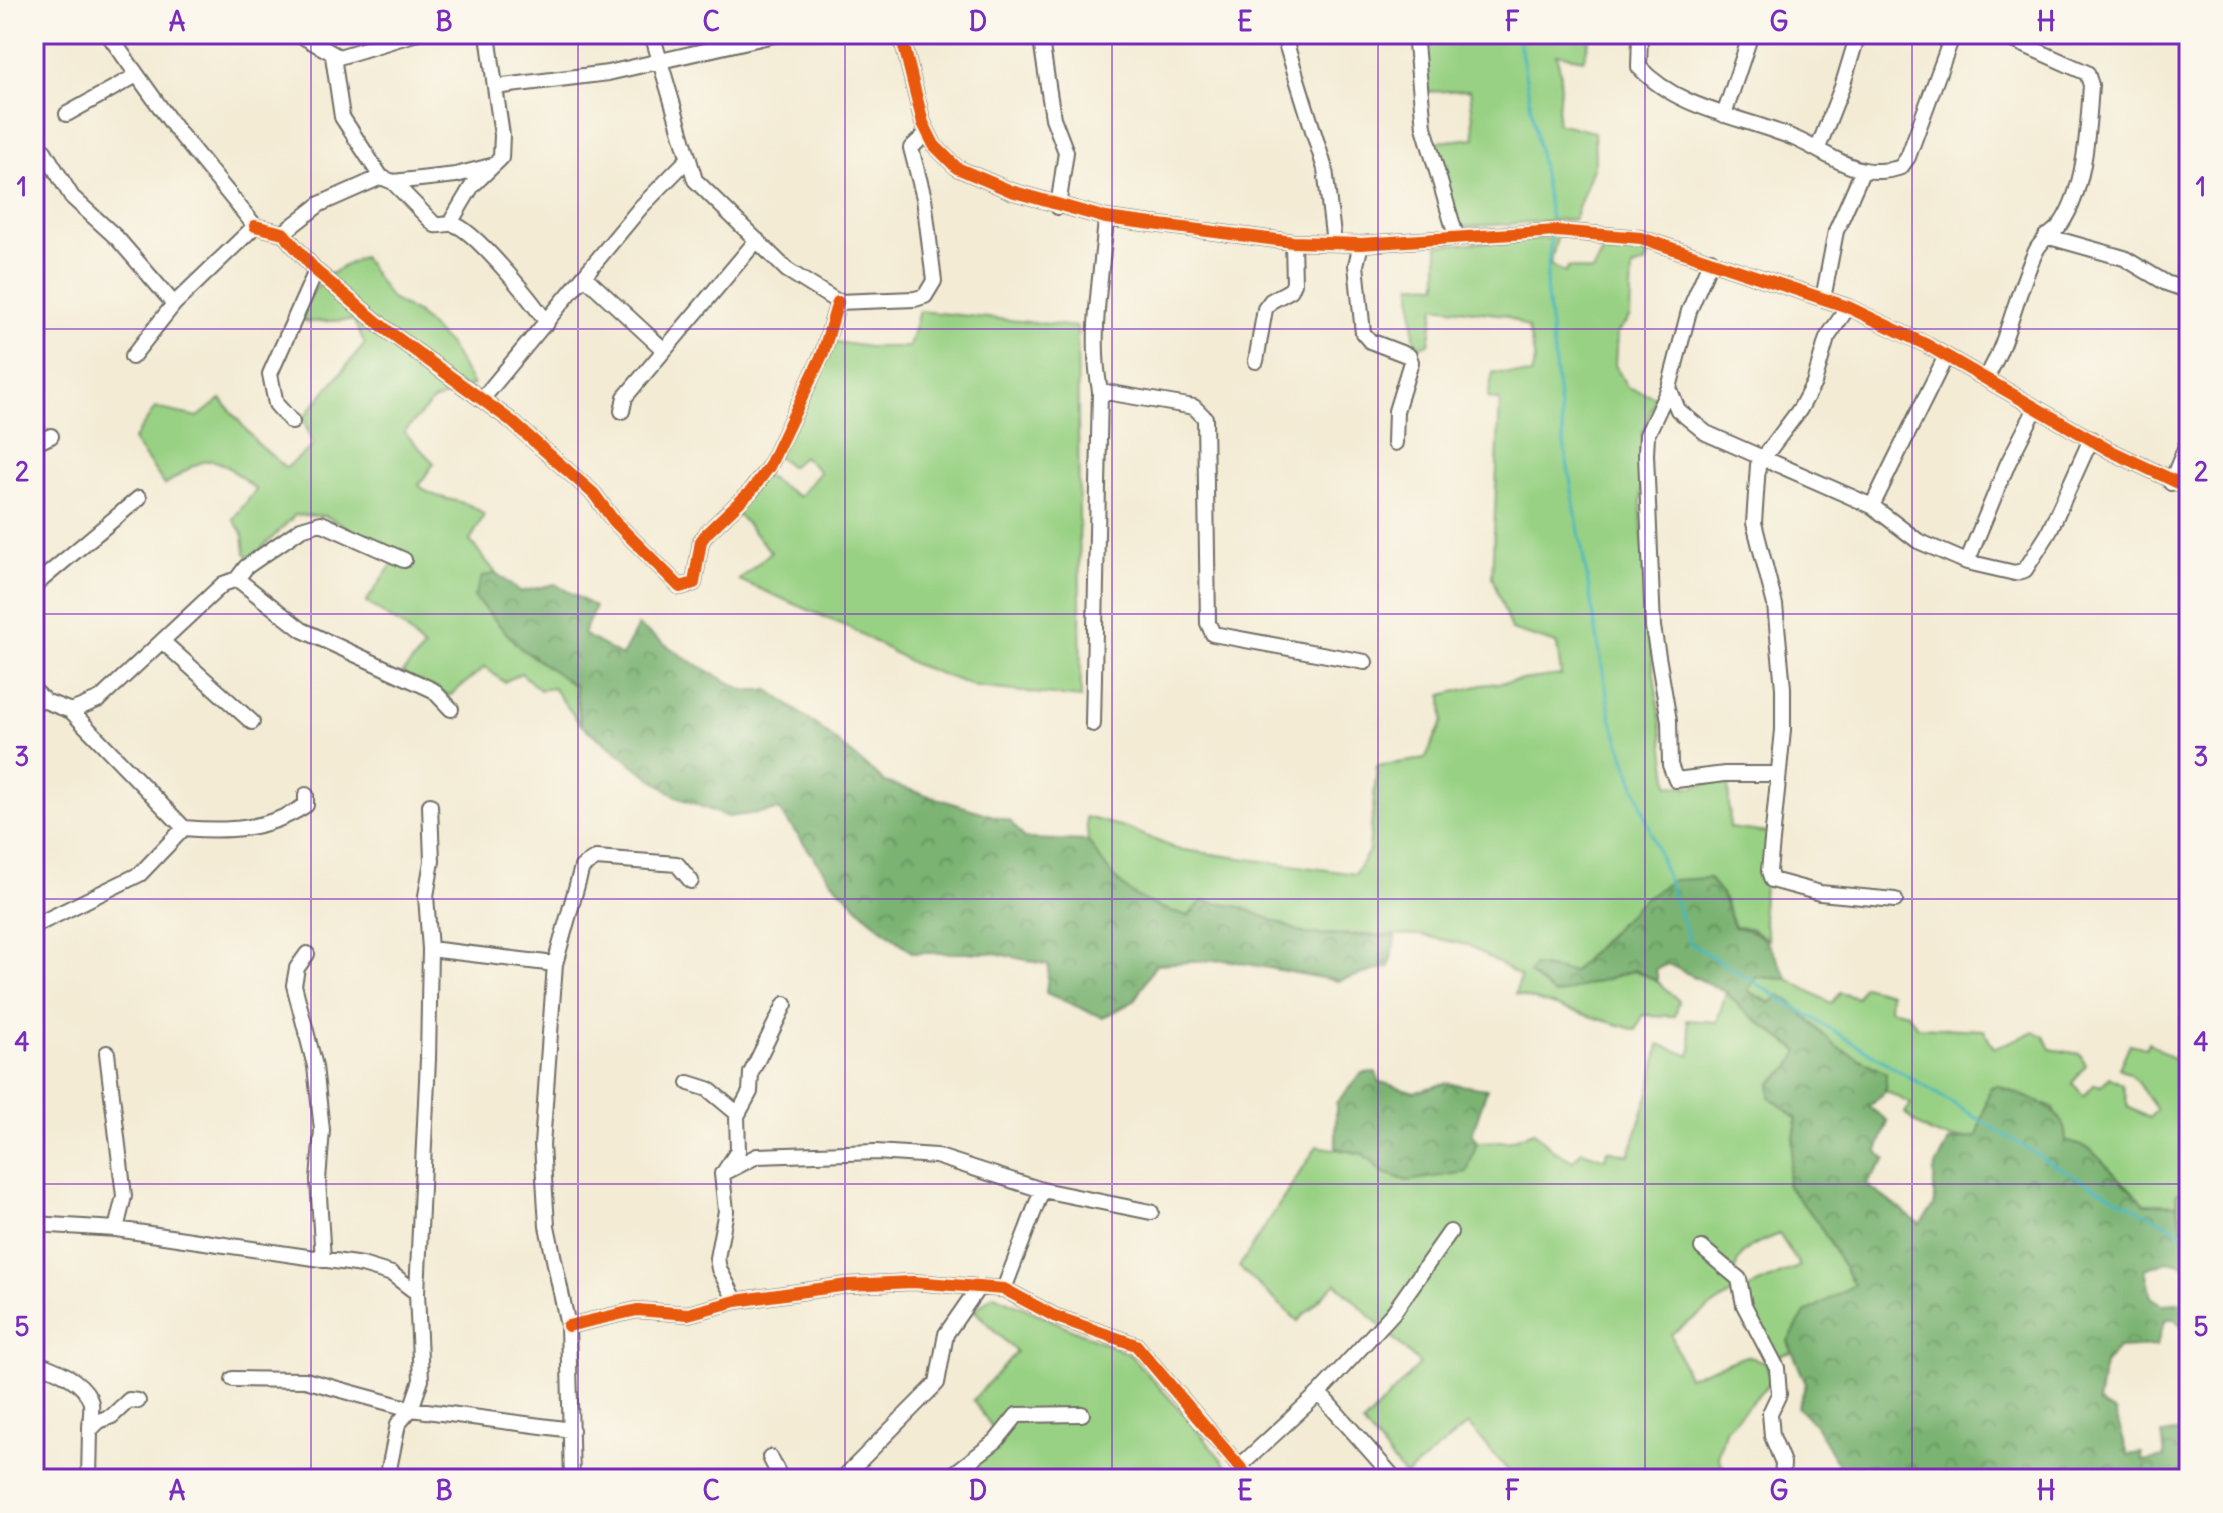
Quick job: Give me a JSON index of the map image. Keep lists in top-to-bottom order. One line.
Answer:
{"grid":{"columns":["A","B","C","D","E","F","G","H"],"rows":["1","2","3","4","5"]}}
